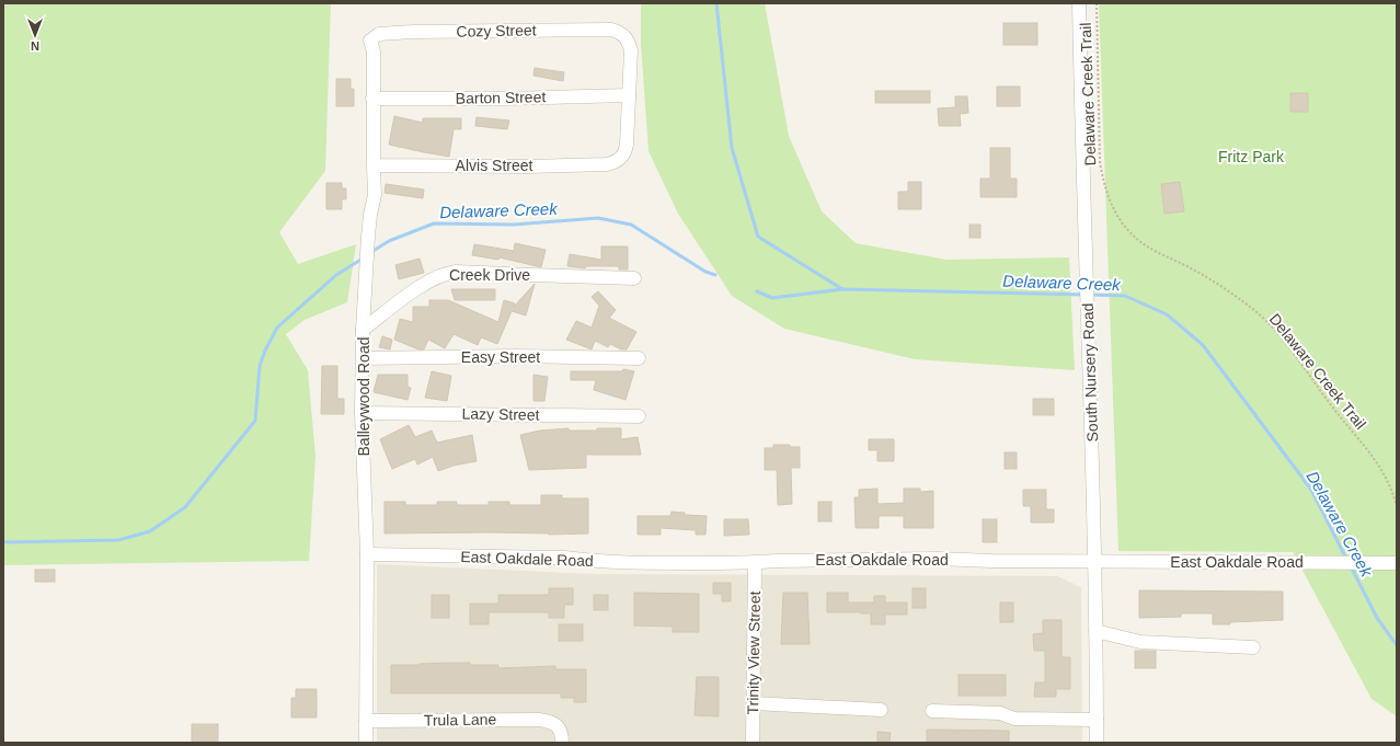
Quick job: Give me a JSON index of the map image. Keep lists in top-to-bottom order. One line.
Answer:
{"streets":{"street":["Cozy Street","Barton Street","Alvis Street","Creek Drive","Easy Street","South Nursery Road","Balleywood Road","Lazy Street","East Oakdale Road","Trinity View Street","Trula Lane"],"path":["Delaware Creek Trail"]},"crossings":[["Cozy Street","Barton Street"],["Cozy Street","Alvis Street"],["Cozy Street","Balleywood Road"],["Barton Street","Alvis Street"],["Barton Street","Balleywood Road"],["Alvis Street","Balleywood Road"],["Creek Drive","Balleywood Road"],["Easy Street","Balleywood Road"],["South Nursery Road","East Oakdale Road"],["Balleywood Road","Lazy Street"],["Balleywood Road","East Oakdale Road"],["Balleywood Road","Trula Lane"],["East Oakdale Road","Trinity View Street"]],"water":["Delaware Creek"],"parks":["Fritz Park"],"north":"bottom"}
